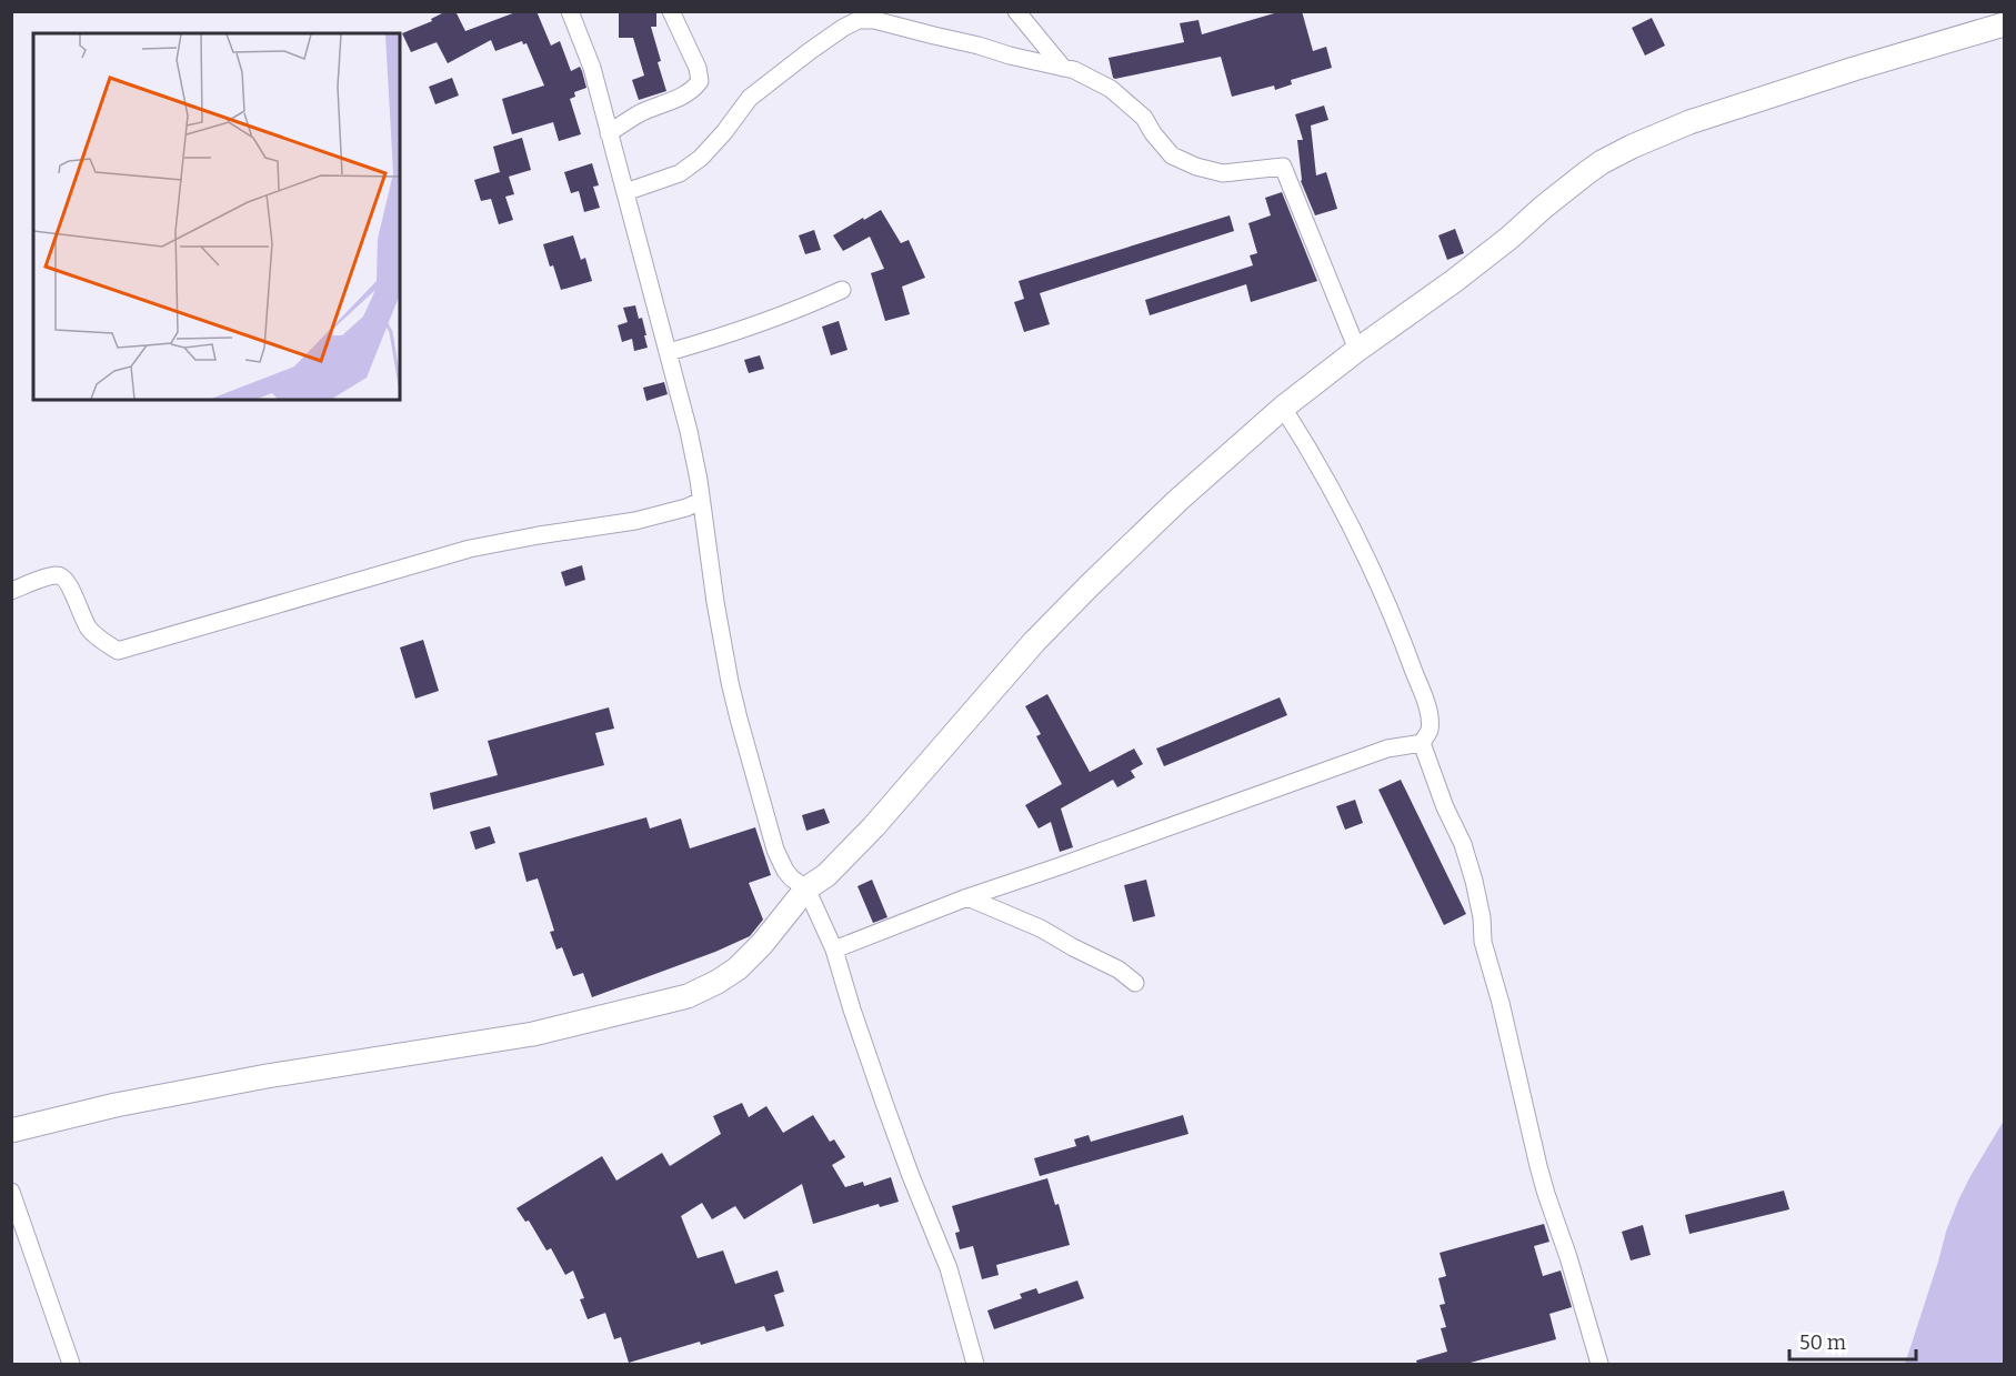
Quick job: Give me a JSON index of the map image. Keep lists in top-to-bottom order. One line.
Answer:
{"scale_bar":"50 m"}
